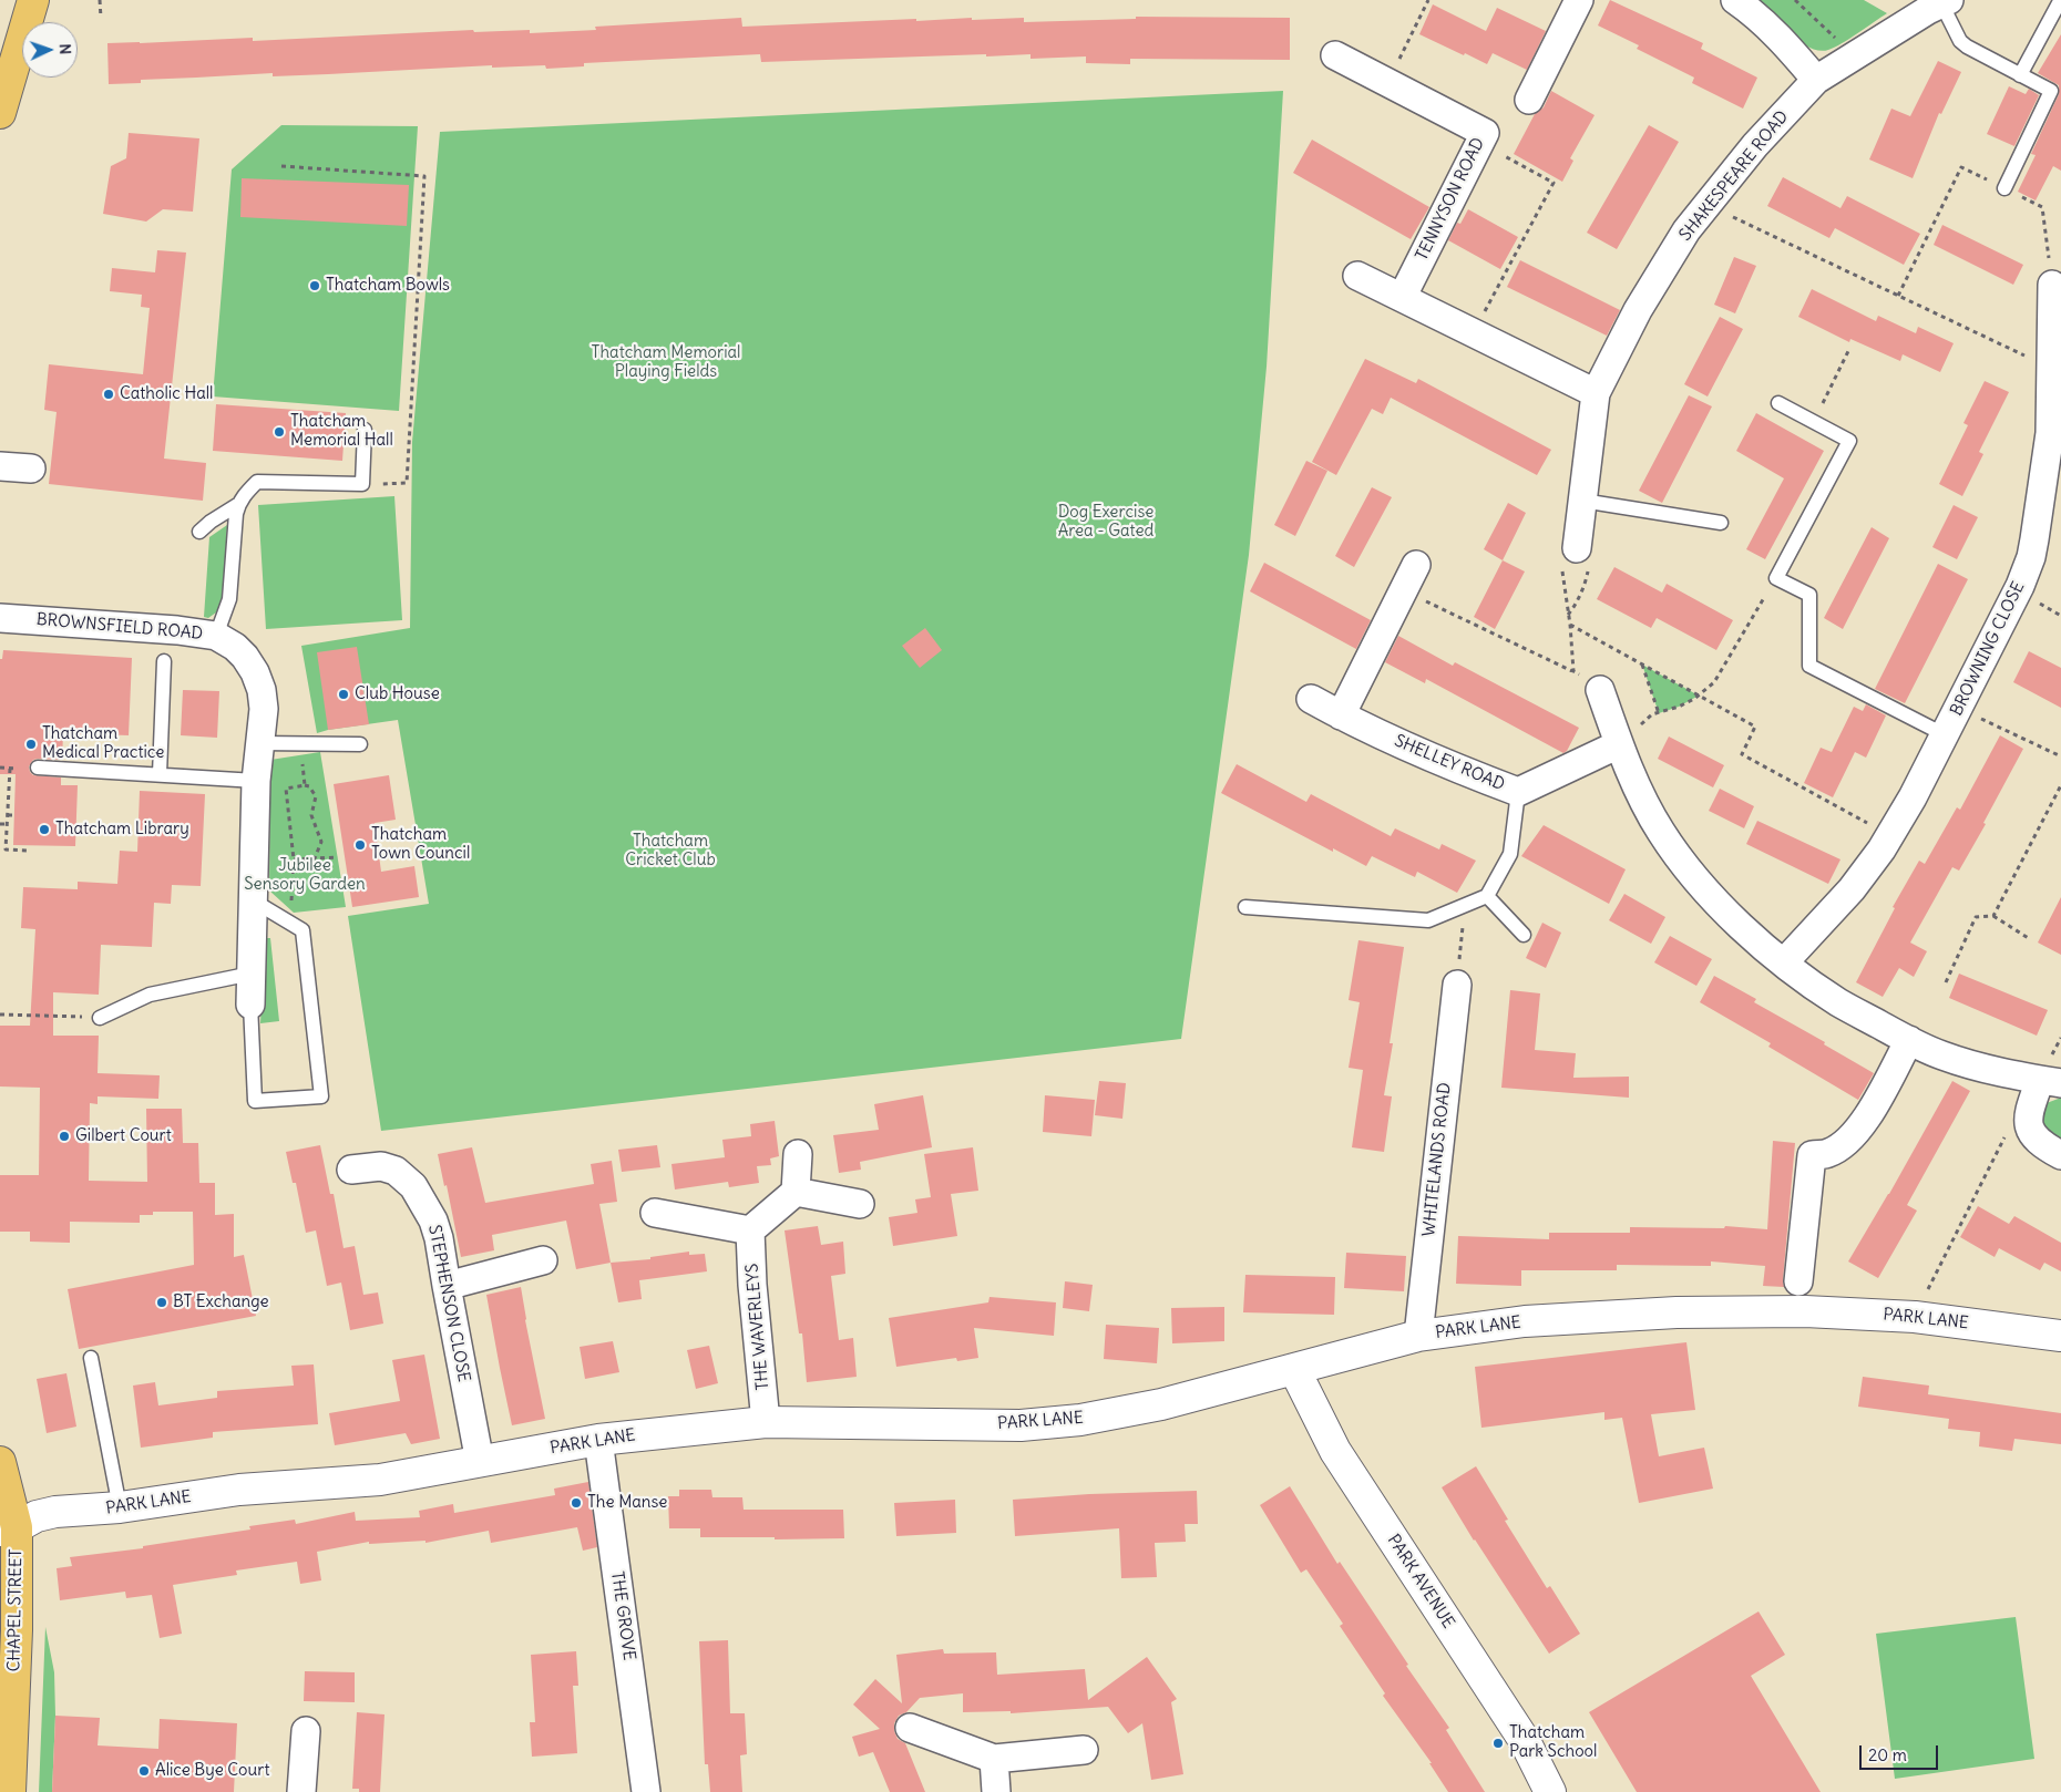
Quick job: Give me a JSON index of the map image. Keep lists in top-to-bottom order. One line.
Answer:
{"streets":{"main road":["CHAPEL STREET"],"street":["SHAKESPEARE ROAD","TENNYSON ROAD","BROWNSFIELD ROAD","BROWNING CLOSE","SHELLEY ROAD","WHITELANDS ROAD","STEPHENSON CLOSE","PARK LANE","THE WAVERLEYS","PARK AVENUE","THE GROVE"]},"crossings":[["WHITELANDS ROAD","PARK LANE"],["STEPHENSON CLOSE","PARK LANE"],["PARK LANE","THE WAVERLEYS"],["PARK LANE","PARK AVENUE"],["PARK LANE","CHAPEL STREET"],["PARK LANE","THE GROVE"]],"parks":["Thatcham Memorial Playing Fields","Dog Exercise Area - Gated","Thatcham Cricket Club","Jubilee Sensory Garden"],"places":["Thatcham Bowls","Catholic Hall","Thatcham Memorial Hall","Club House","Thatcham Medical Practice","Thatcham Library","Thatcham Town Council","Gilbert Court","BT Exchange","The Manse","Thatcham Park School","Alice Bye Court"],"scale_bar":"20 m","north":"right"}
